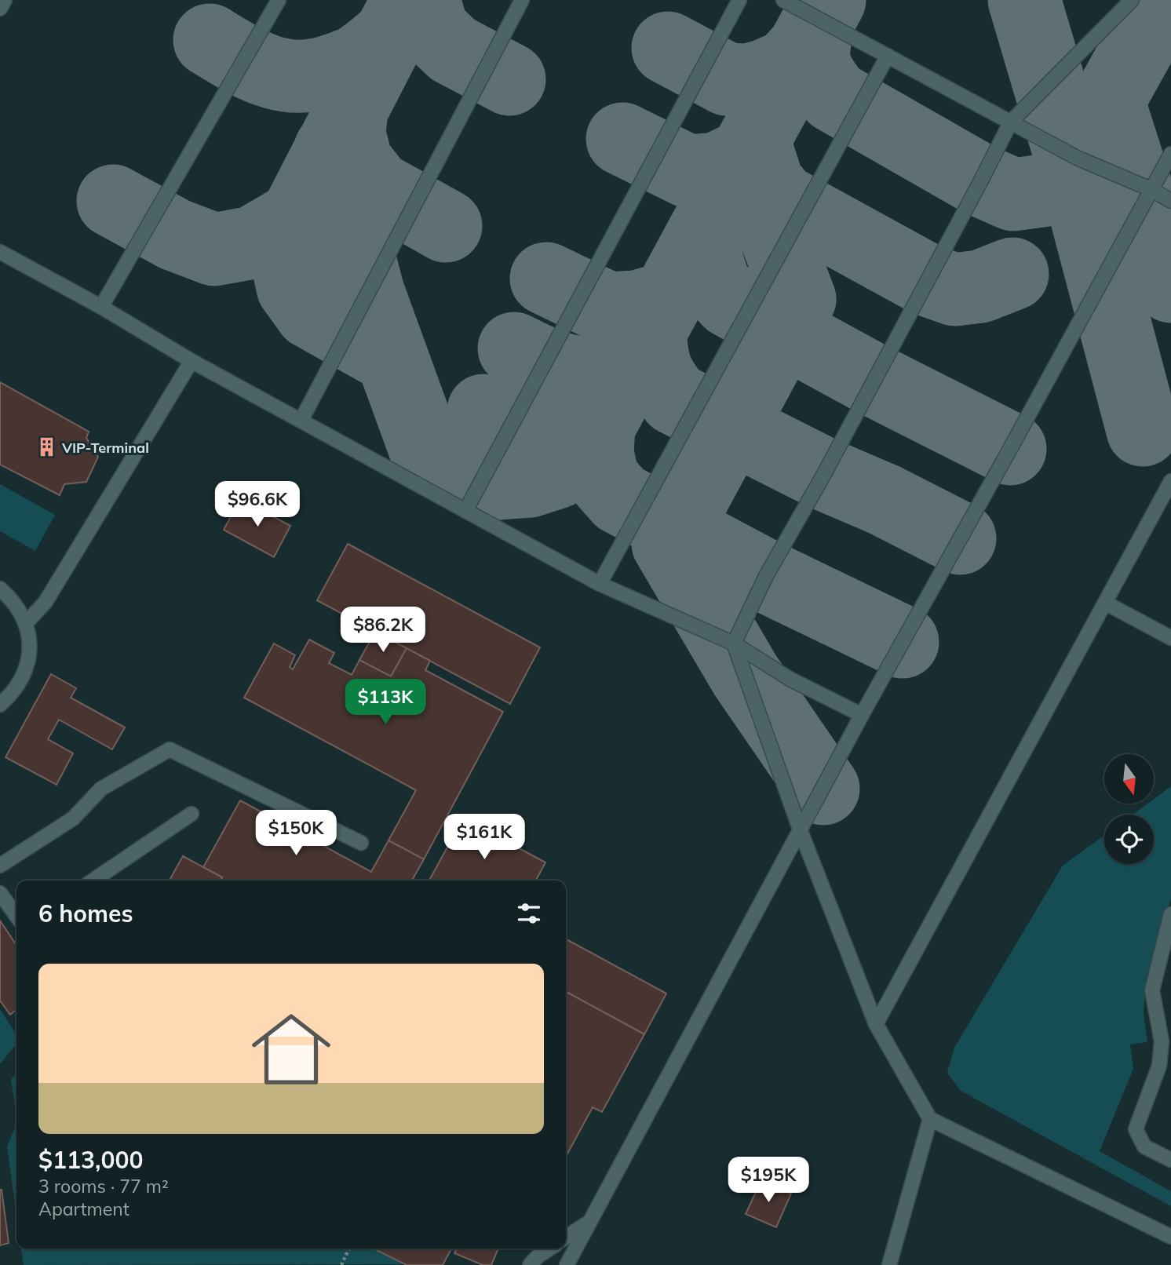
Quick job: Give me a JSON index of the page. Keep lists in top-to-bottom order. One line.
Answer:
{"places":{"building":["VIP-Terminal"]},"north":"bottom","page":{"price":["$96.6K","$86.2K","$113K","$150K","$161K","$195K"],"heading":"6 homes","list":[{"name":"$113,000","note":"3 rooms · 77 m² · Apartment"}]}}
